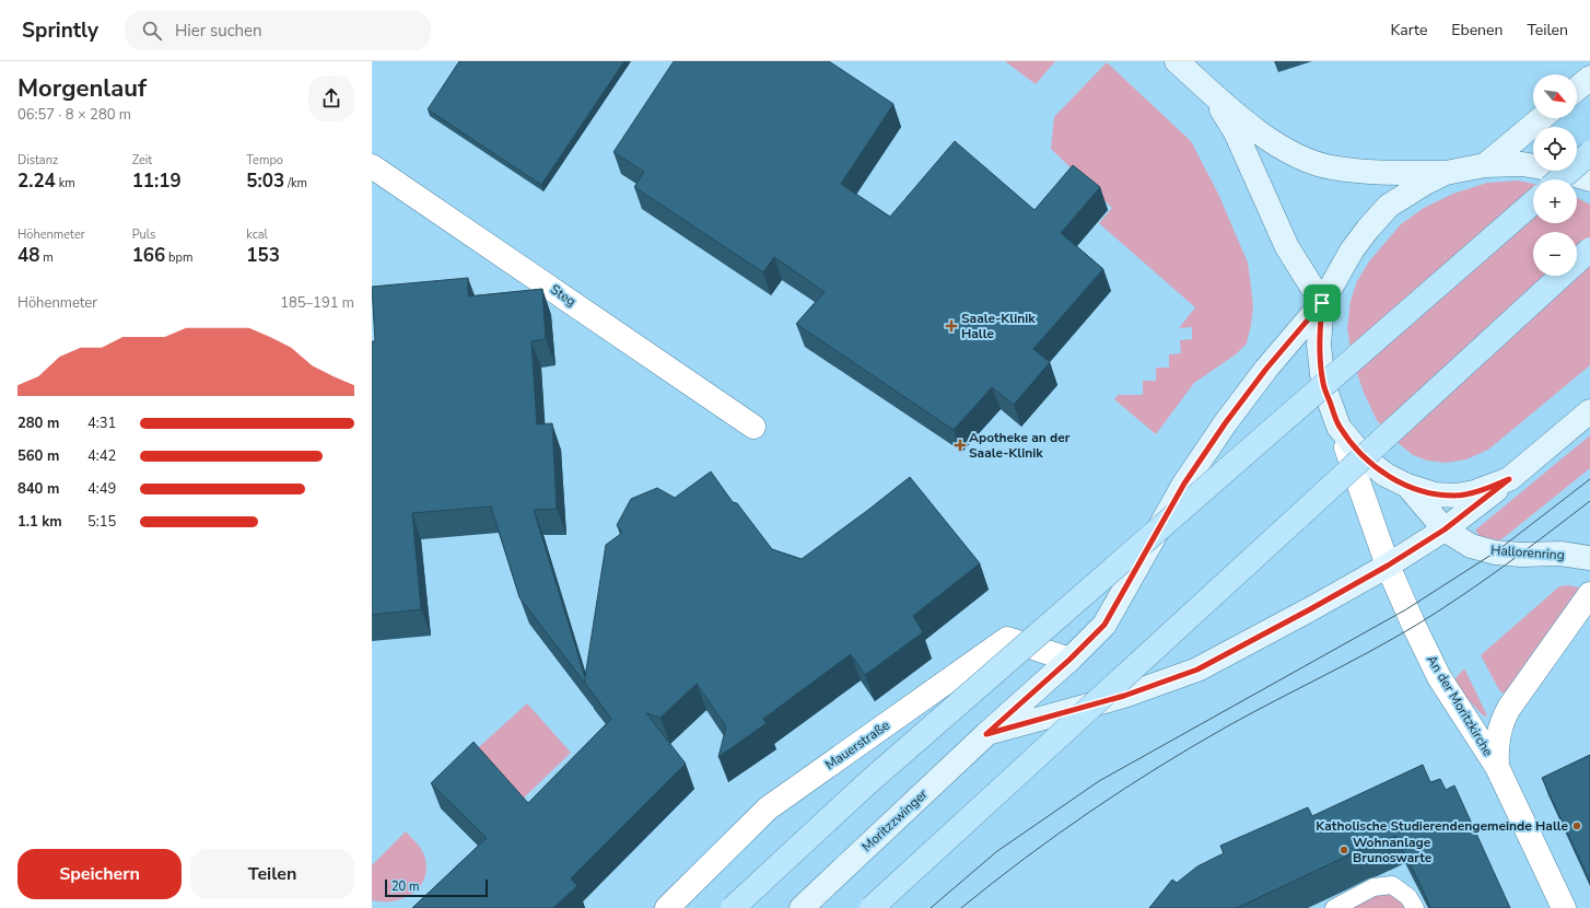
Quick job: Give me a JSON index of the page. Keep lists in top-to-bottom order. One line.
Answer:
{"streets":{"street":["Steg","Hallorenring","An der Moritzkirche","Mauerstraße","Moritzzwinger"]},"crossings":[["Hallorenring","Moritzzwinger"],["An der Moritzkirche","Moritzzwinger"],["Mauerstraße","Moritzzwinger"]],"places":{"health":["Saale-Klinik Halle","Apotheke an der Saale-Klinik"],"other":["Katholische Studierendengemeinde Halle","Wohnanlage Brunoswarte"]},"scale_bar":"20 m","north":"bottom right","page":{"header":"Sprintly","search":"Hier suchen","nav":["Karte","Ebenen","Teilen"],"heading":["Morgenlauf","06:57 · 8 × 280 m"],"map_buttons":["+","−"],"stats":[["Distanz","2.24 km"],["Zeit","11:19"],["Tempo","5:03 /km"],["Höhenmeter","48 m"],["Puls","166 bpm"],["kcal","153"]],"chart":["Höhenmeter","185–191 m"],"list":[{"name":"280 m","note":"4:31"},{"name":"560 m","note":"4:42"},{"name":"840 m","note":"4:49"},{"name":"1.1 km","note":"5:15"}],"buttons":["Speichern","Teilen"],"scale":"20 m"}}
